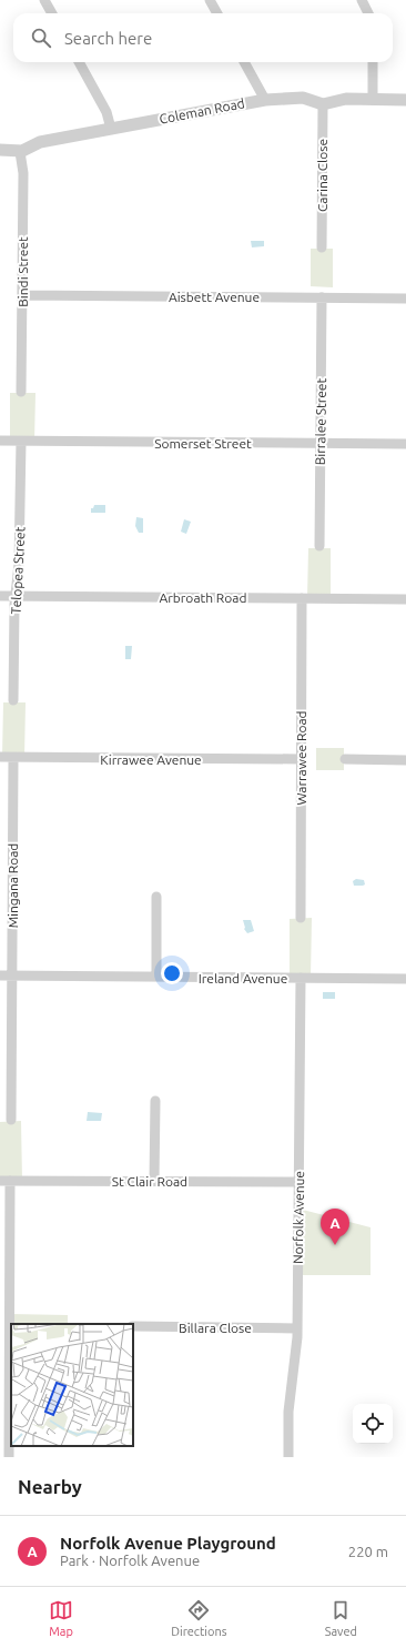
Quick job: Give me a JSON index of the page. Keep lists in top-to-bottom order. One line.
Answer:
{"streets":{"street":["Coleman Road","Carina Close","Bindi Street","Aisbett Avenue","Birralee Street","Somerset Street","Telopea Street","Arbroath Road","Warrawee Road","Kirrawee Avenue","Mingana Road","Ireland Avenue","St Clair Road","Norfolk Avenue","Billara Close"]},"crossings":[["Coleman Road","Carina Close"],["Coleman Road","Bindi Street"],["Bindi Street","Aisbett Avenue"],["Aisbett Avenue","Birralee Street"],["Birralee Street","Somerset Street"],["Somerset Street","Telopea Street"],["Telopea Street","Arbroath Road"],["Arbroath Road","Warrawee Road"],["Warrawee Road","Kirrawee Avenue"],["Kirrawee Avenue","Mingana Road"],["Mingana Road","Ireland Avenue"],["Ireland Avenue","Norfolk Avenue"],["St Clair Road","Norfolk Avenue"],["Norfolk Avenue","Billara Close"]],"page":{"search":"Search here","pins":"A","heading":"Nearby","list":[{"mark":"A","name":"Norfolk Avenue Playground","note":"Park · Norfolk Avenue","value":"220 m"}],"nav":["Map","Directions","Saved"]}}
